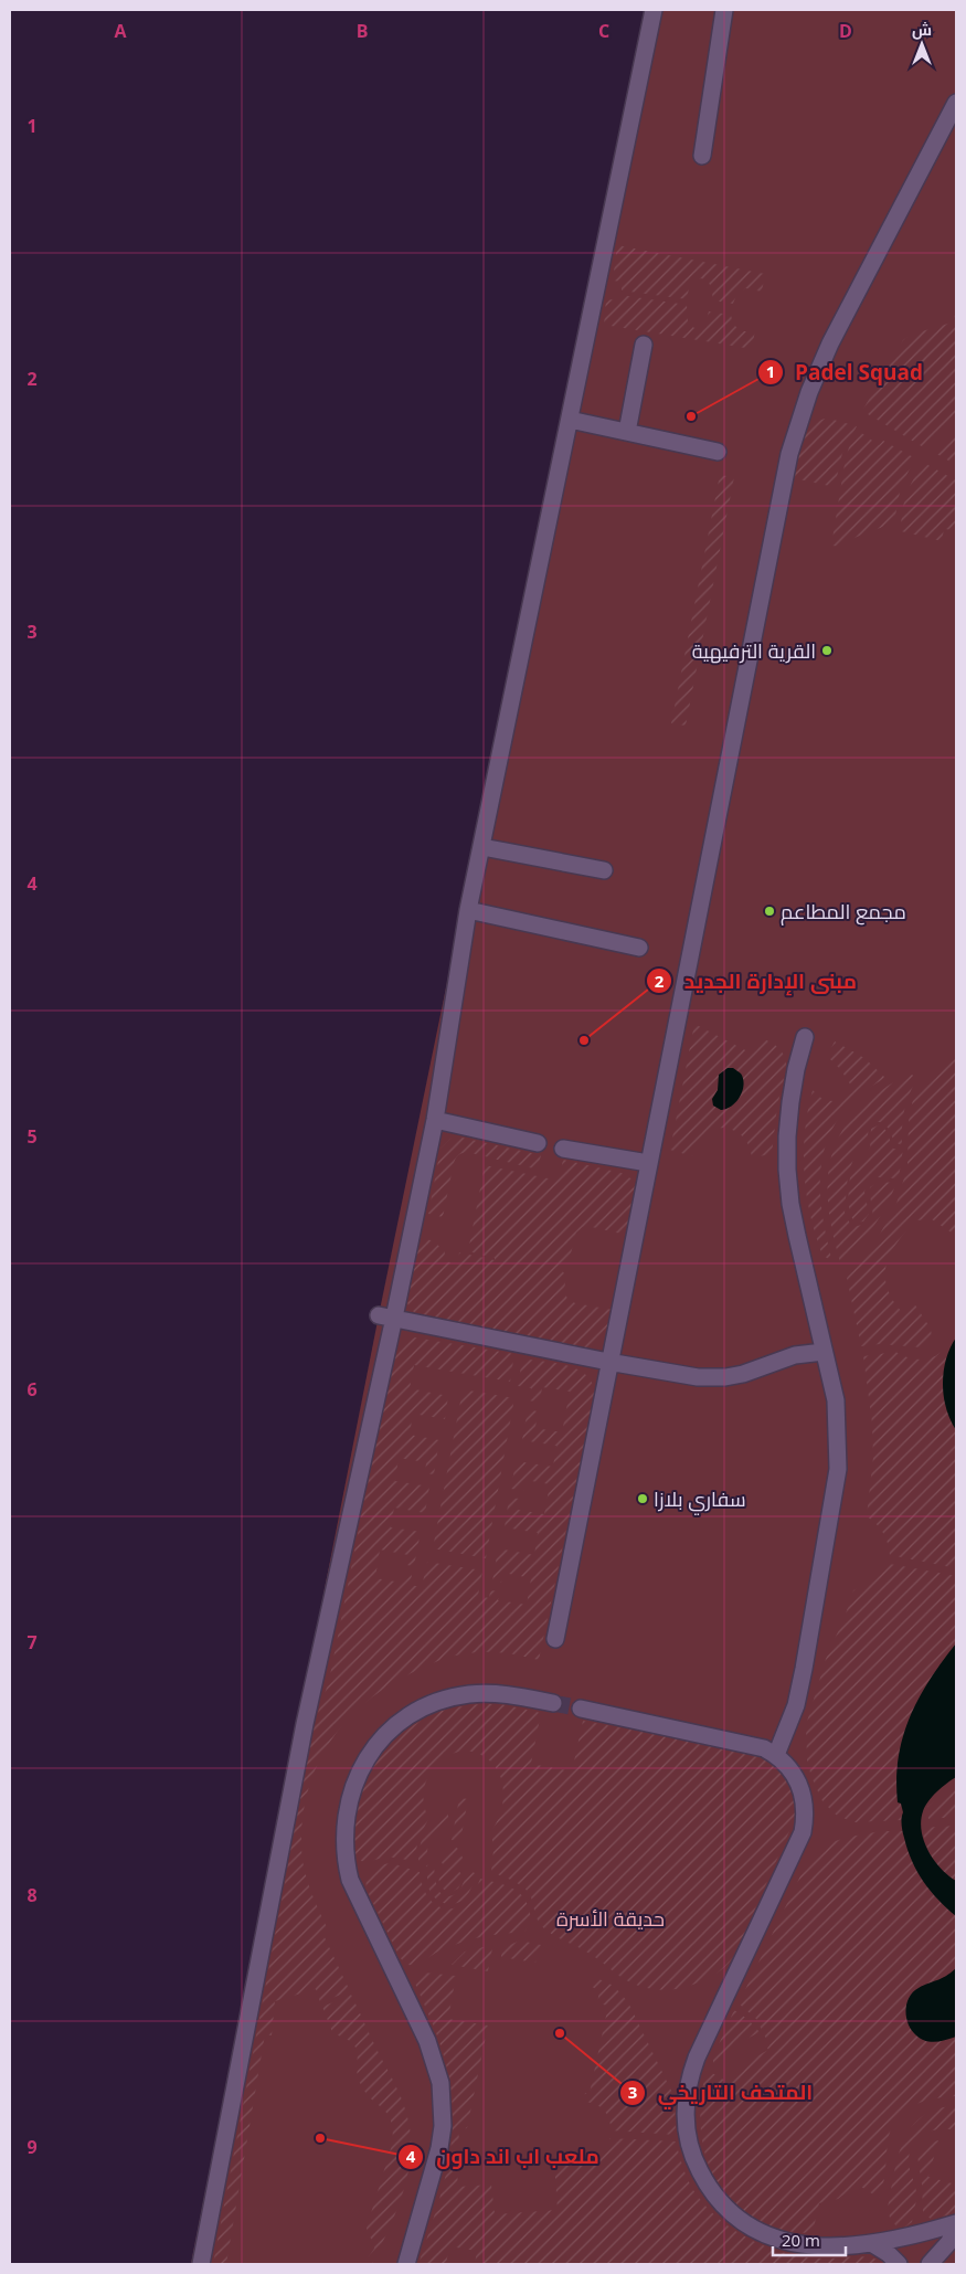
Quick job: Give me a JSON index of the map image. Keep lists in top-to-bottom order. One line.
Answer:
{"parks":["حديقة الأسرة"],"places":["Padel Squad","القرية الترفيهية","مجمع المطاعم","مبنى الإدارة الجديد","سفاري بلازا","المتحف التاريخي","ملعب اب اند داون"],"scale_bar":"20 m","north":"top","grid":{"columns":["A","B","C","D"],"rows":["1","2","3","4","5","6","7","8","9"]}}
